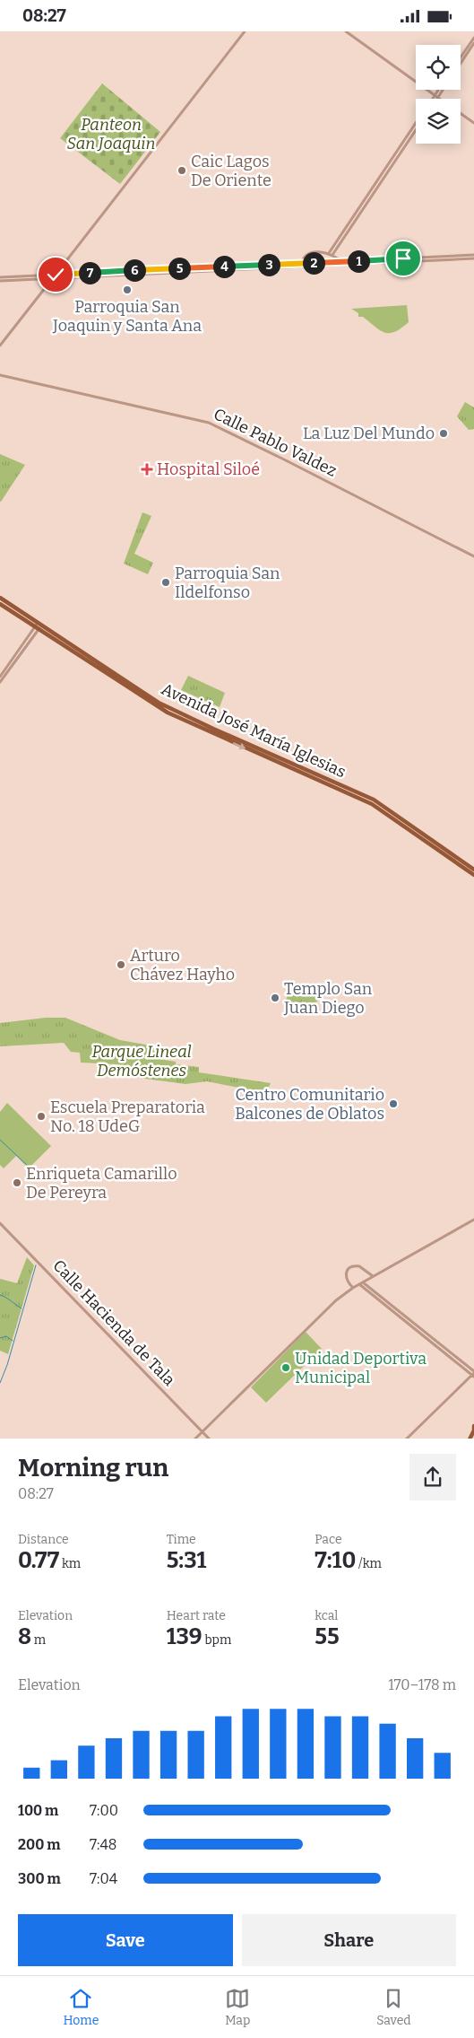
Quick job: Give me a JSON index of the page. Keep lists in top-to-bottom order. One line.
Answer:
{"streets":{"main road":["Avenida José María Iglesias"],"street":["Calle Pablo Valdez","Calle Hacienda de Tala"]},"parks":["Panteon San Joaquin","Parque Lineal Demóstenes"],"places":{"other":["Caic Lagos De Oriente","Parroquia San Joaquin y Santa Ana","La Luz Del Mundo","Parroquia San Ildelfonso","Arturo Chávez Hayho","Templo San Juan Diego","Centro Comunitario Balcones de Oblatos","Escuela Preparatoria No. 18 UdeG","Enriqueta Camarillo De Pereyra","Unidad Deportiva Municipal"],"health":["Hospital Siloé"]},"page":{"status":"08:27","pins":["1","2","3","4","5","6","7"],"heading":["Morning run","08:27"],"stats":[["Distance","0.77 km"],["Time","5:31"],["Pace","7:10 /km"],["Elevation","8 m"],["Heart rate","139 bpm"],["kcal","55"]],"chart":["Elevation","170–178 m"],"list":[{"name":"100 m","note":"7:00"},{"name":"200 m","note":"7:48"},{"name":"300 m","note":"7:04"}],"buttons":["Save","Share"],"tabs":["Home","Map","Saved"]}}
